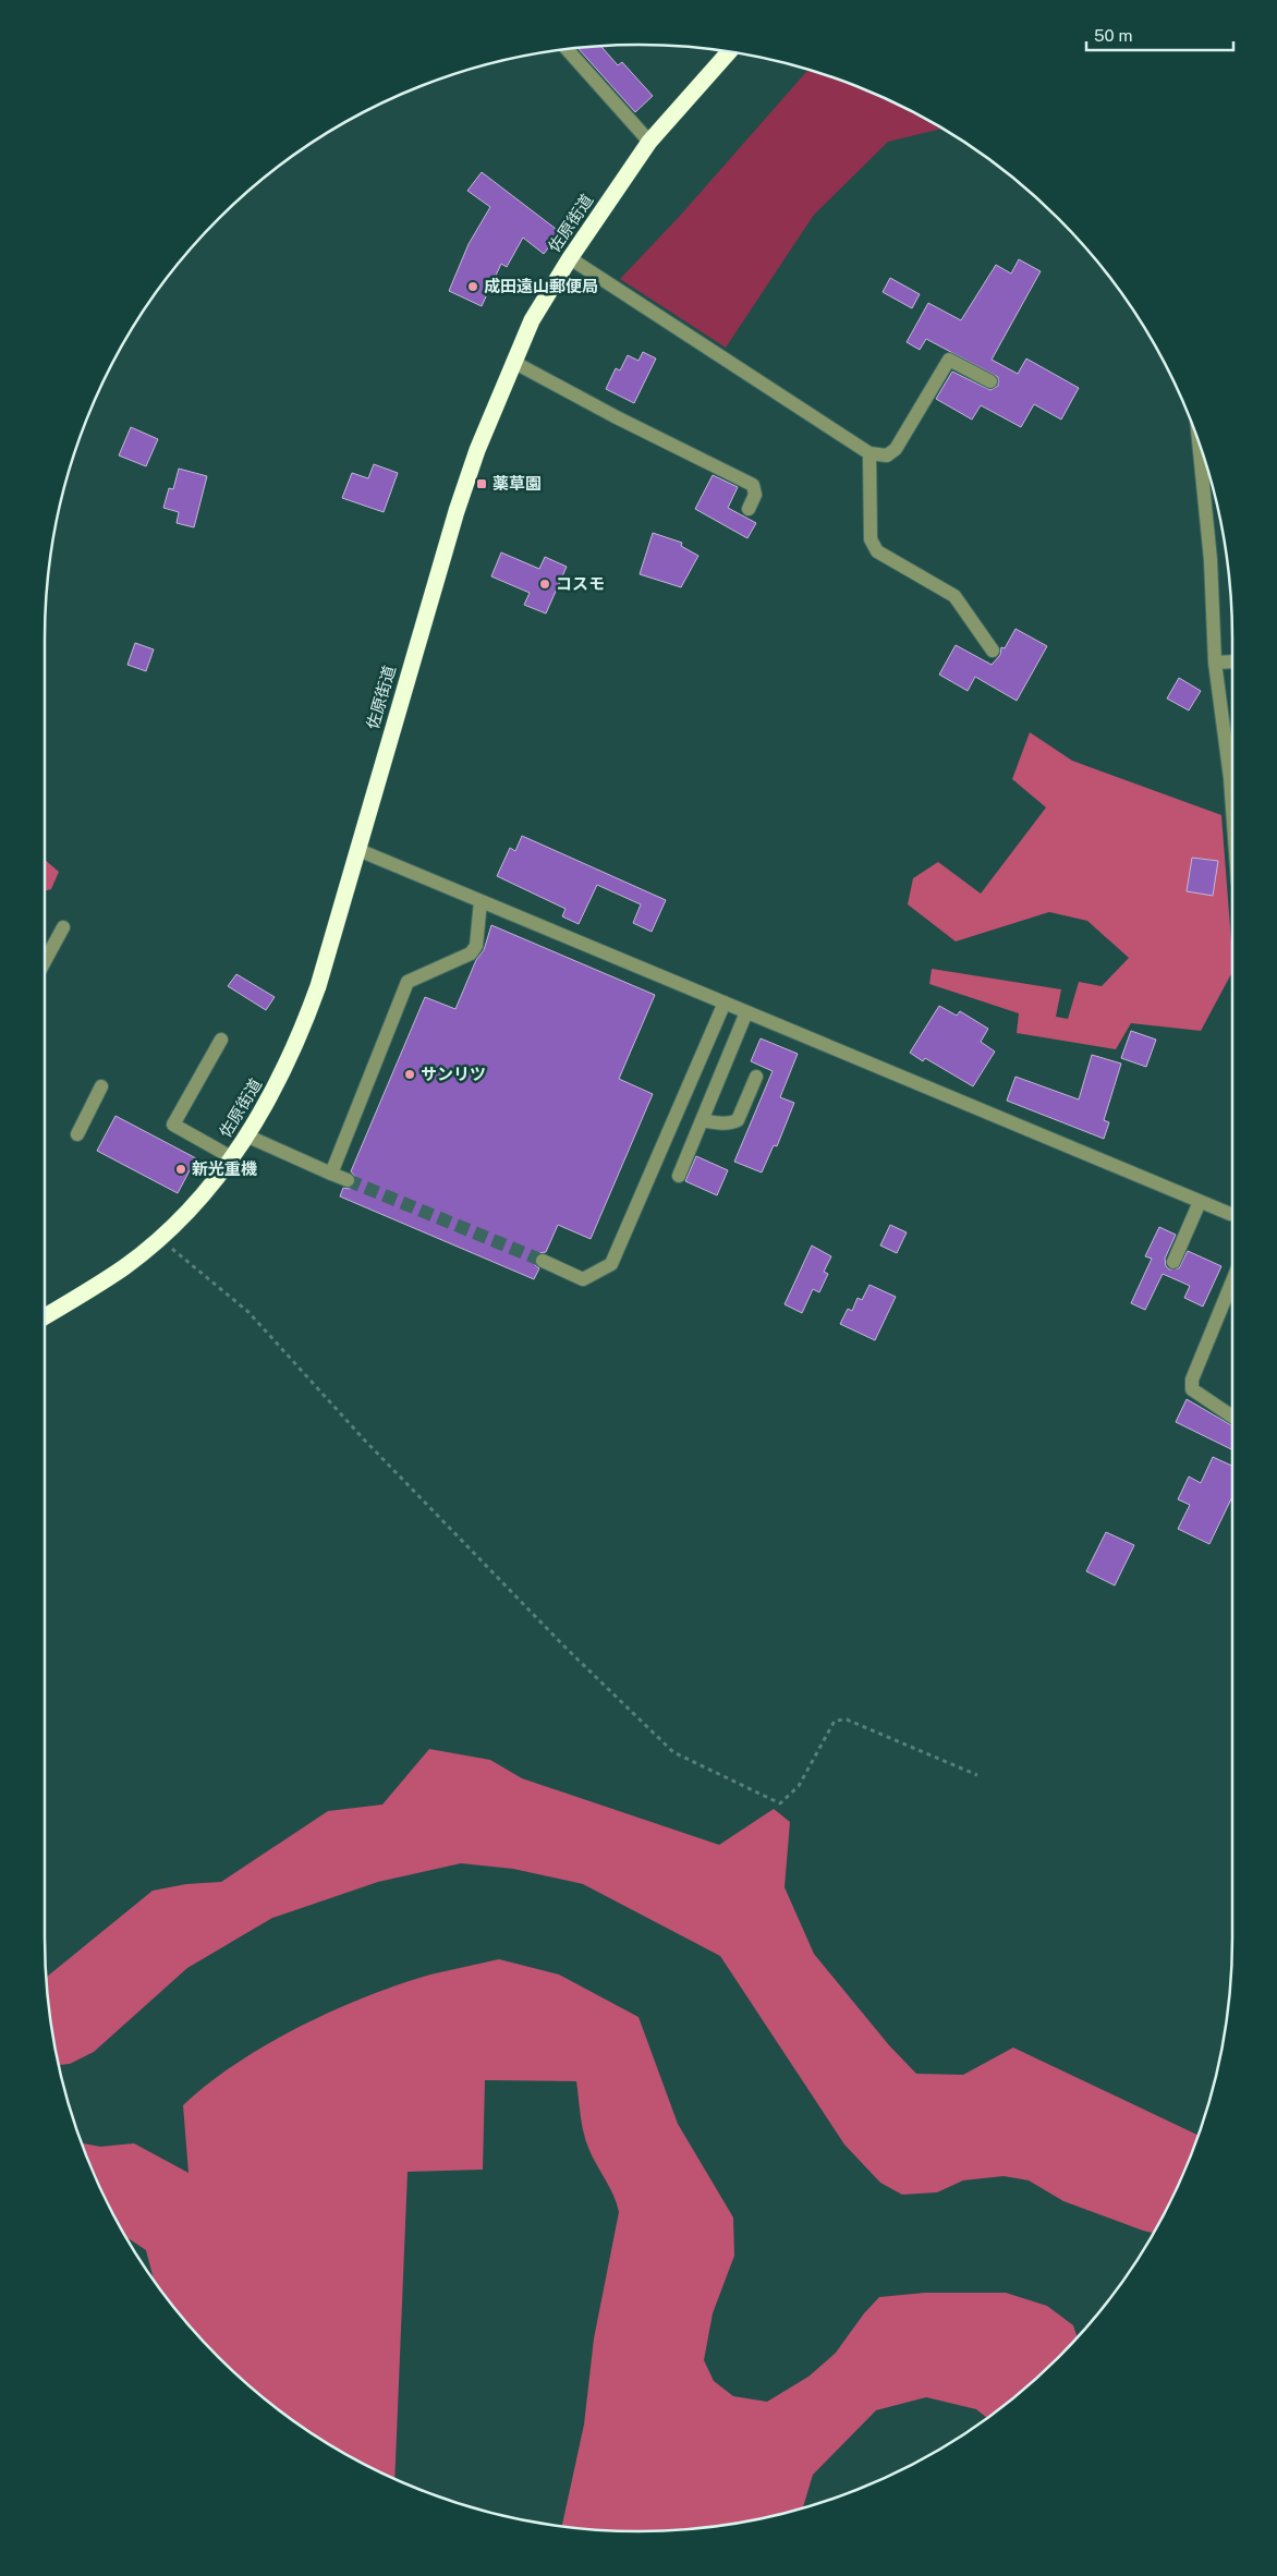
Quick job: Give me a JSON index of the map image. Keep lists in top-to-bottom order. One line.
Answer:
{"streets":{"highway":["佐原街道"]},"places":{"other":["成田遠山郵便局","コスモ","サンリツ","新光重機"],"transit":["薬草園"]},"scale_bar":"50 m"}
